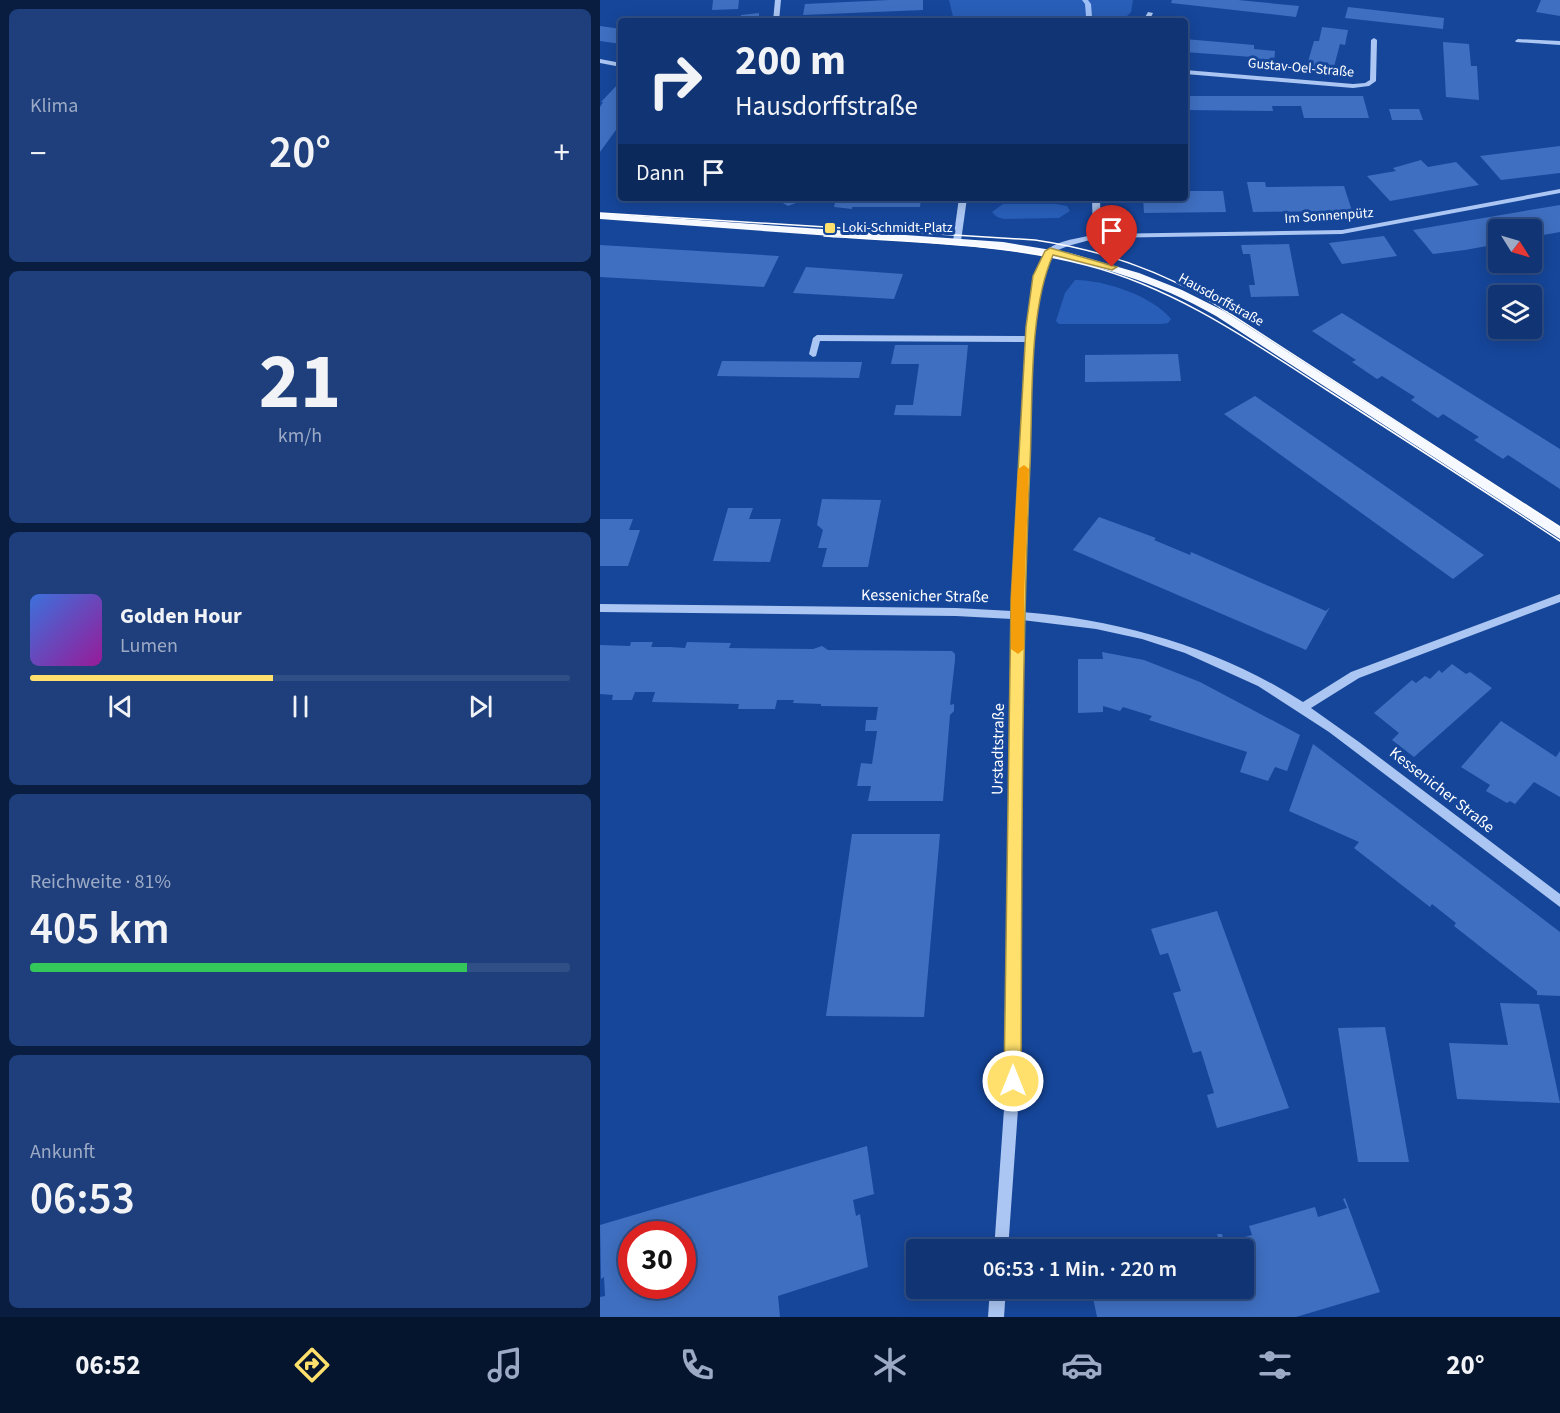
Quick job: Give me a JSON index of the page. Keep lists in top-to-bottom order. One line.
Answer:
{"streets":{"main road":["Hausdorffstraße"],"street":["Gustav-Oel-Straße","Im Sonnenpütz","Kessenicher Straße","Urstadtstraße"]},"crossings":[["Im Sonnenpütz","Hausdorffstraße"],["Im Sonnenpütz","Urstadtstraße"],["Hausdorffstraße","Urstadtstraße"],["Kessenicher Straße","Urstadtstraße"]],"places":{"transit":["Loki-Schmidt-Platz"]},"north":"bottom right","page":{"tile":["Klima",["21","km/h"],["Reichweite · 81%","405 km"],["Ankunft","06:53"]],"turn":["200 m","Hausdorffstraße"],"heat":["−","20°","+"],"then":"Dann","song":["Golden Hour","Lumen"],"limit":"30","trip":"06:53 · 1 Min. · 220 m","tabs":["06:52","20°"]}}
